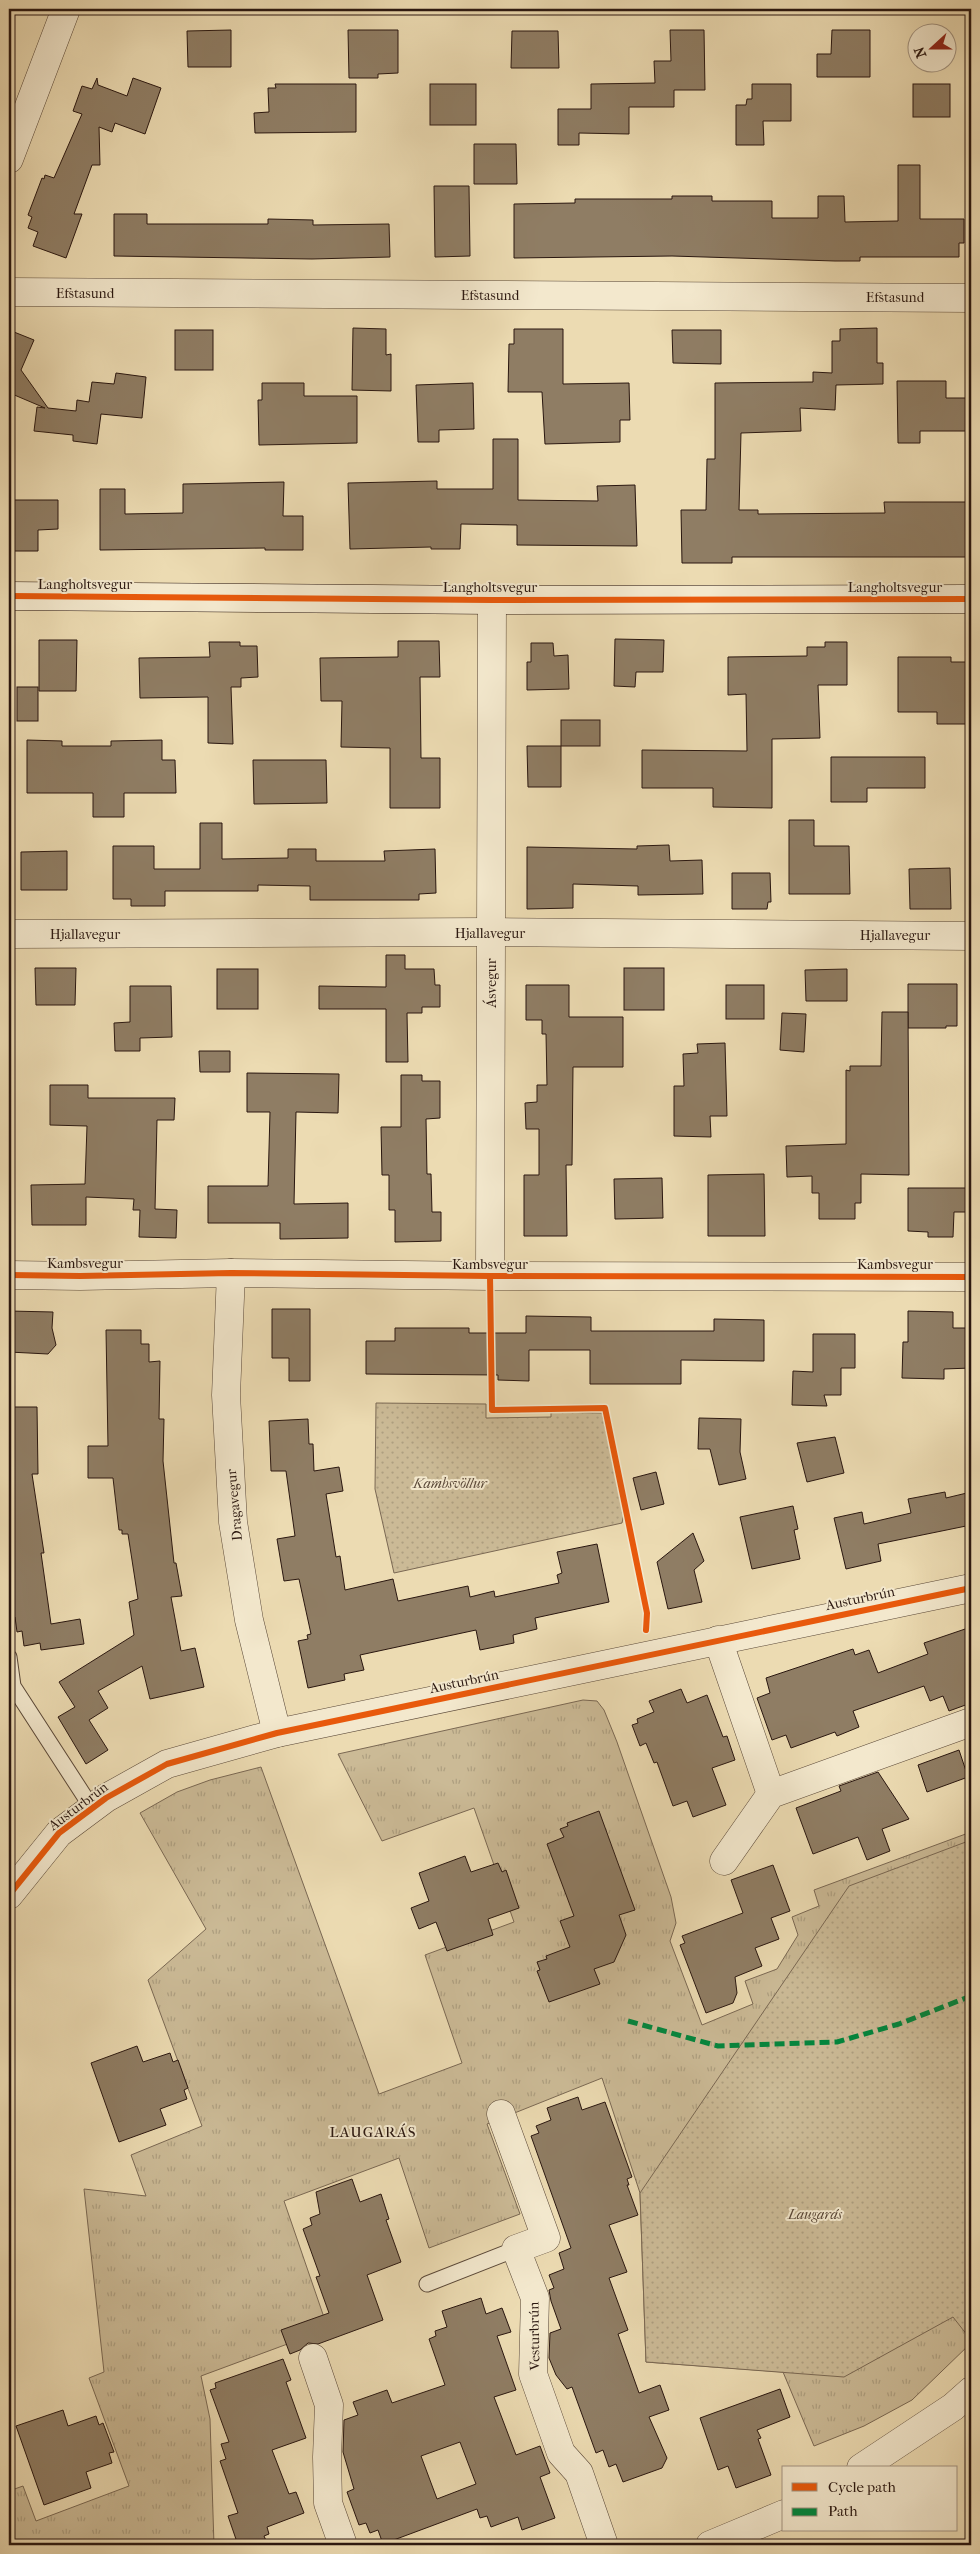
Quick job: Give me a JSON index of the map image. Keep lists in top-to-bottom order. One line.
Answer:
{"streets":{"street":["Efstasund","Langholtsvegur","Hjallavegur","Ásvegur","Kambsvegur","Dragavegur","Austurbrún","Vesturbrún"]},"crossings":[["Langholtsvegur","Ásvegur"],["Hjallavegur","Ásvegur"],["Ásvegur","Kambsvegur"],["Kambsvegur","Dragavegur"],["Dragavegur","Austurbrún"]],"districts":["LAUGARÁS"],"parks":["Kambsvöllur","Laugarás"],"legend":["Cycle path","Path"],"north":"left"}
